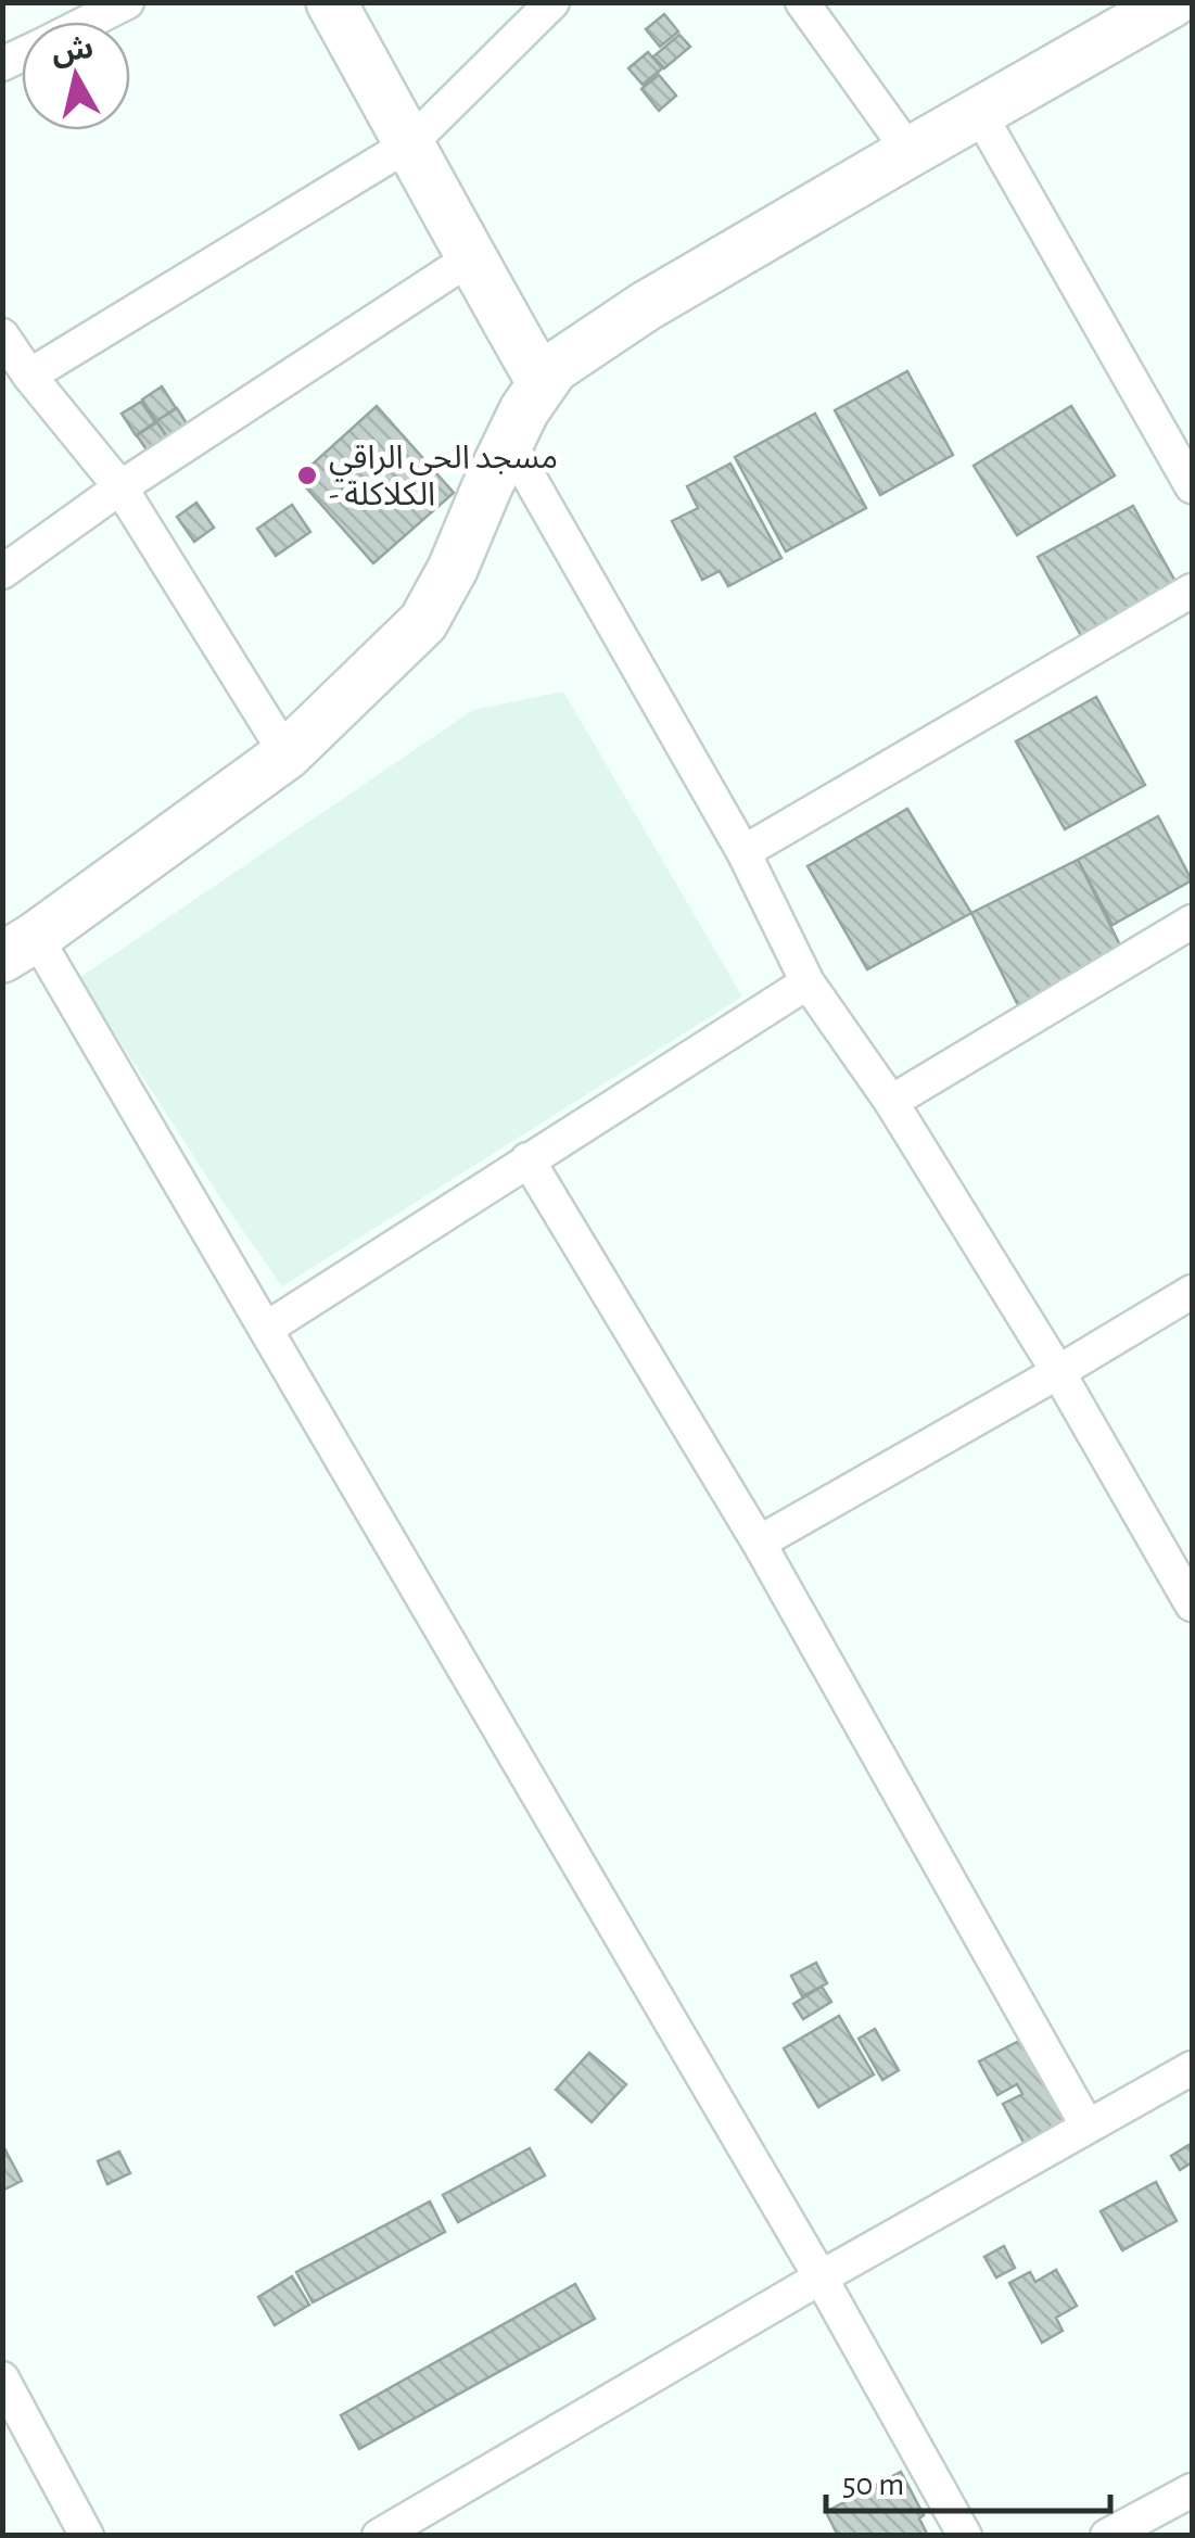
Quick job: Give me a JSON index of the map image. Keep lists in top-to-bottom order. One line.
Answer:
{"places":["مسجد الحي الراقي - الكلاكلة"],"scale_bar":"50 m","north":"top"}
